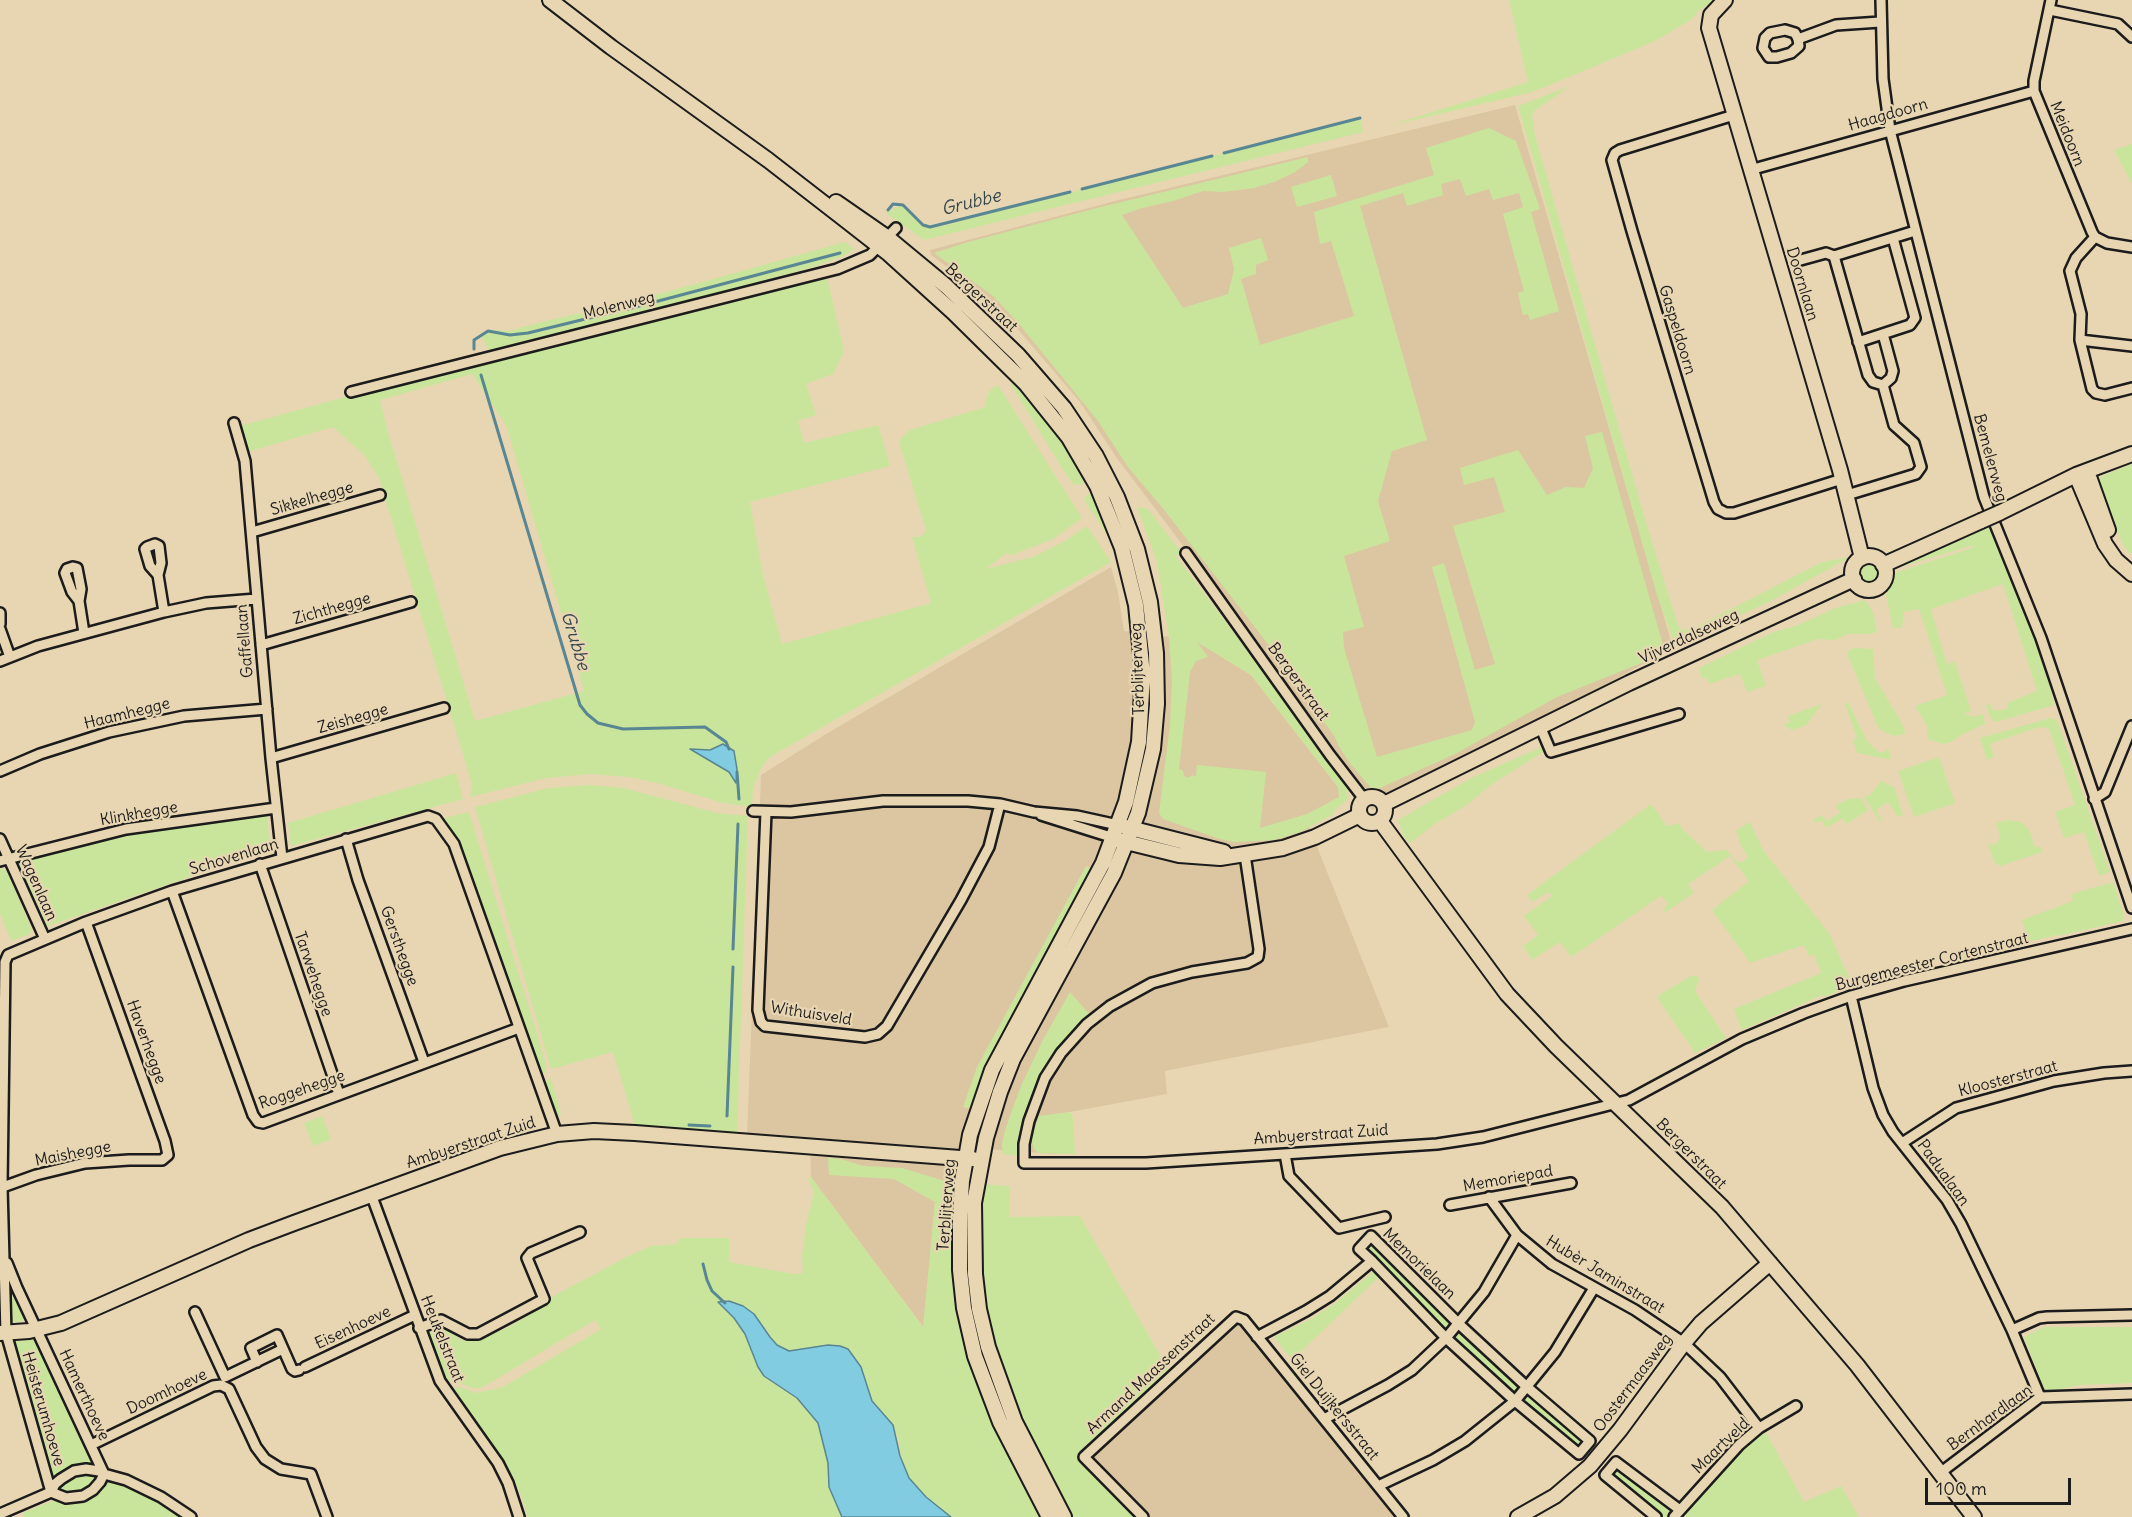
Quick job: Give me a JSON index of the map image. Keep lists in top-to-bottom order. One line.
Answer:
{"streets":{"main road":["Doornlaan","Bergerstraat","Vijverdalseweg","Terblijterweg","Ambyerstraat Zuid","Oostermaasweg"],"street":["Haagdoorn","Meidoorn","Molenweg","Gaspeldoorn","Bemelerweg","Sikkelhegge","Zichthegge","Gaffellaan","Haamhegge","Zeishegge","Klinkhegge","Schovenlaan","Wagenlaan","Gersthegge","Burgemeester Cortenstraat","Tarwehegge","Withuisveld","Haverhegge","Kloosterstraat","Roggehegge","Maishegge","Padualaan","Memoriepad","Memorielaan","Hubèr Jaminstraat","Eisenhoeve","Heukelstraat","Armand Maassenstraat","Doomhoeve","Hamerthoeve","Giel Duijkersstraat","Heisterumhoeve","Bernhardlaan","Maartveld"]},"crossings":[["Haagdoorn","Meidoorn"],["Haagdoorn","Doornlaan"],["Haagdoorn","Bemelerweg"],["Doornlaan","Gaspeldoorn"],["Doornlaan","Vijverdalseweg"],["Bergerstraat","Molenweg"],["Bergerstraat","Vijverdalseweg"],["Bergerstraat","Terblijterweg"],["Bergerstraat","Burgemeester Cortenstraat"],["Bergerstraat","Ambyerstraat Zuid"],["Bergerstraat","Oostermaasweg"],["Bergerstraat","Bernhardlaan"],["Sikkelhegge","Gaffellaan"],["Zichthegge","Gaffellaan"],["Gaffellaan","Haamhegge"],["Gaffellaan","Zeishegge"],["Gaffellaan","Klinkhegge"],["Gaffellaan","Schovenlaan"],["Terblijterweg","Ambyerstraat Zuid"],["Klinkhegge","Wagenlaan"],["Schovenlaan","Wagenlaan"],["Schovenlaan","Gersthegge"],["Schovenlaan","Tarwehegge"],["Schovenlaan","Haverhegge"],["Schovenlaan","Roggehegge"],["Schovenlaan","Ambyerstraat Zuid"],["Schovenlaan","Maishegge"],["Schovenlaan","Hamerthoeve"],["Schovenlaan","Heisterumhoeve"],["Gersthegge","Roggehegge"],["Burgemeester Cortenstraat","Ambyerstraat Zuid"],["Burgemeester Cortenstraat","Padualaan"],["Tarwehegge","Roggehegge"],["Haverhegge","Maishegge"],["Kloosterstraat","Padualaan"],["Ambyerstraat Zuid","Heukelstraat"],["Ambyerstraat Zuid","Hamerthoeve"],["Ambyerstraat Zuid","Heisterumhoeve"],["Padualaan","Bernhardlaan"],["Memoriepad","Hubèr Jaminstraat"],["Hubèr Jaminstraat","Oostermaasweg"],["Hubèr Jaminstraat","Maartveld"],["Eisenhoeve","Heukelstraat"],["Armand Maassenstraat","Giel Duijkersstraat"],["Doomhoeve","Hamerthoeve"]],"water":["Grubbe"],"scale_bar":"100 m"}
